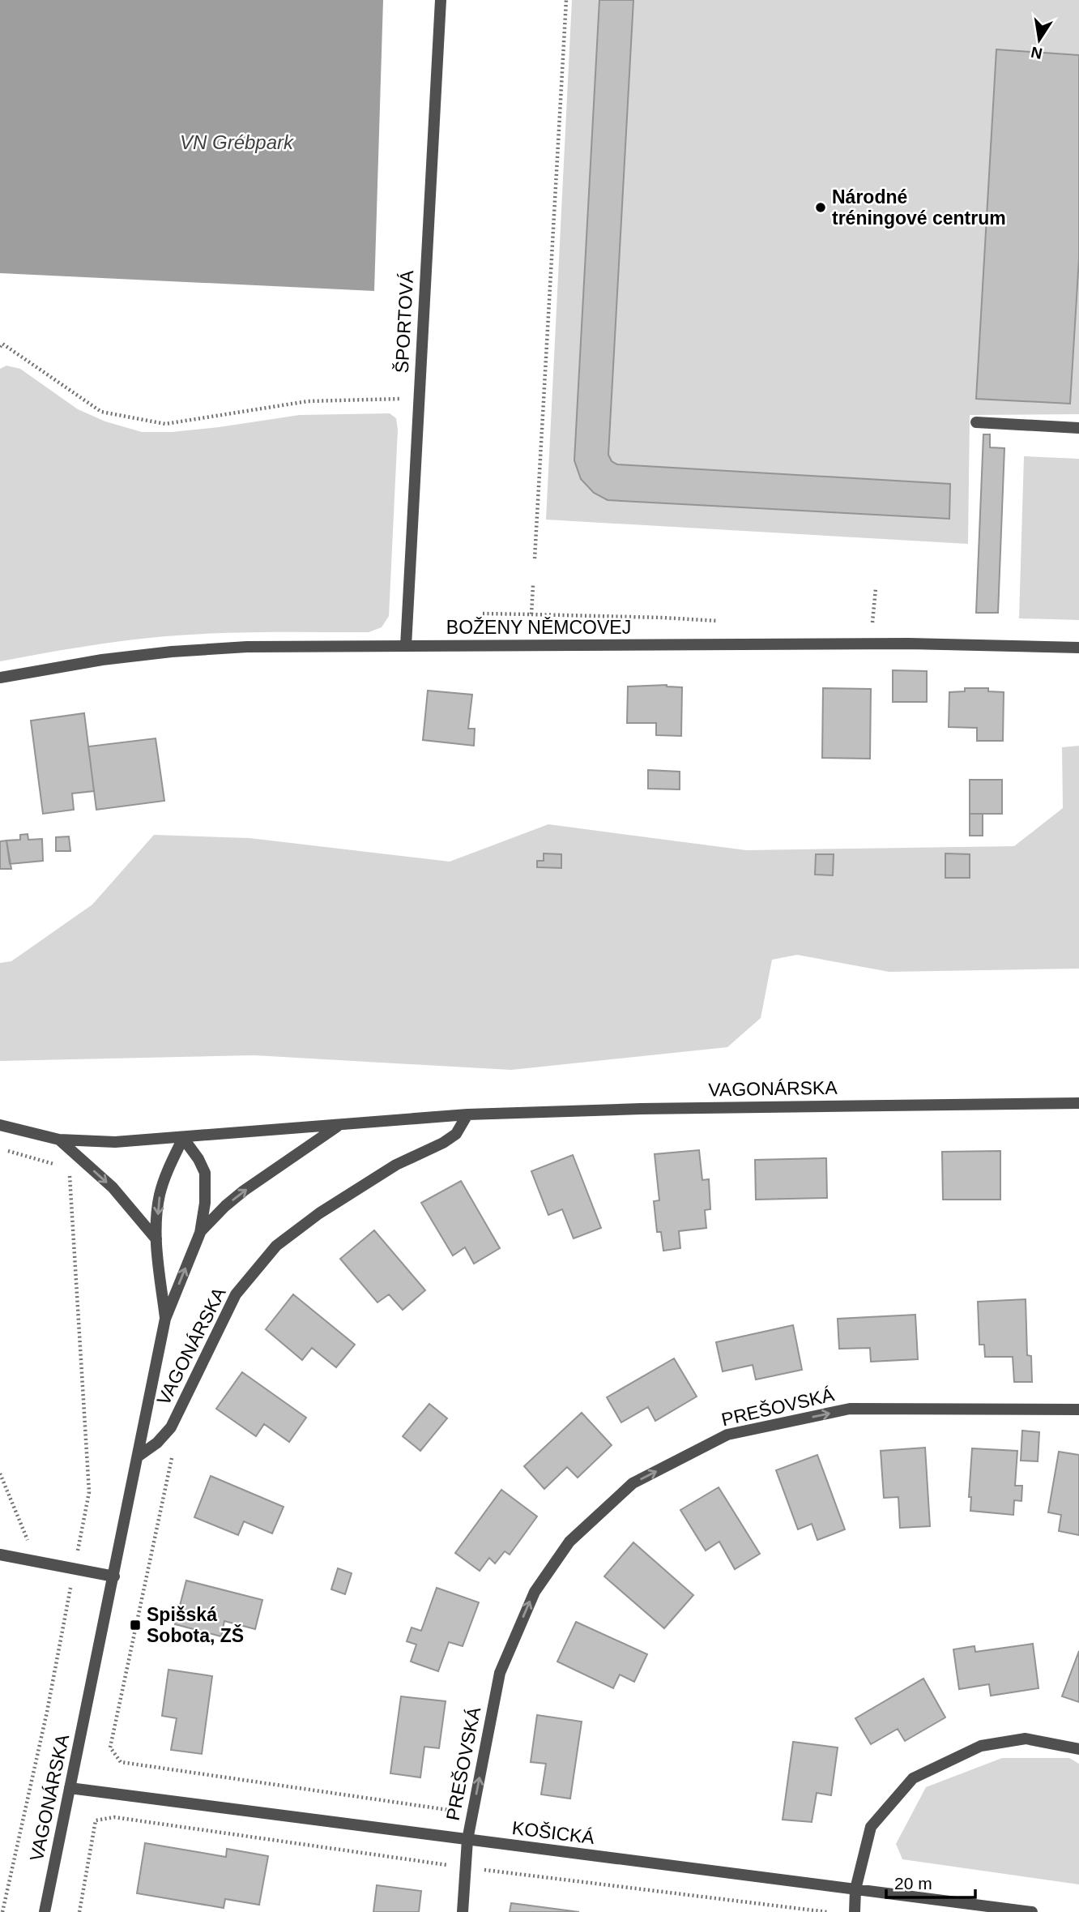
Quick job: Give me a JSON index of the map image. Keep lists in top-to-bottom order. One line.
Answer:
{"streets":{"street":["ŠPORTOVÁ","BOŽENY NĚMCOVEJ","VAGONÁRSKA","PREŠOVSKÁ","KOŠICKÁ"]},"crossings":[["ŠPORTOVÁ","BOŽENY NĚMCOVEJ"],["VAGONÁRSKA","KOŠICKÁ"],["PREŠOVSKÁ","KOŠICKÁ"]],"one_way":["PREŠOVSKÁ"],"water":["VN Grébpark"],"places":{"other":["Národné tréningové centrum"],"transit":["Spišská Sobota, ZŠ"]},"scale_bar":"20 m","north":"bottom"}
